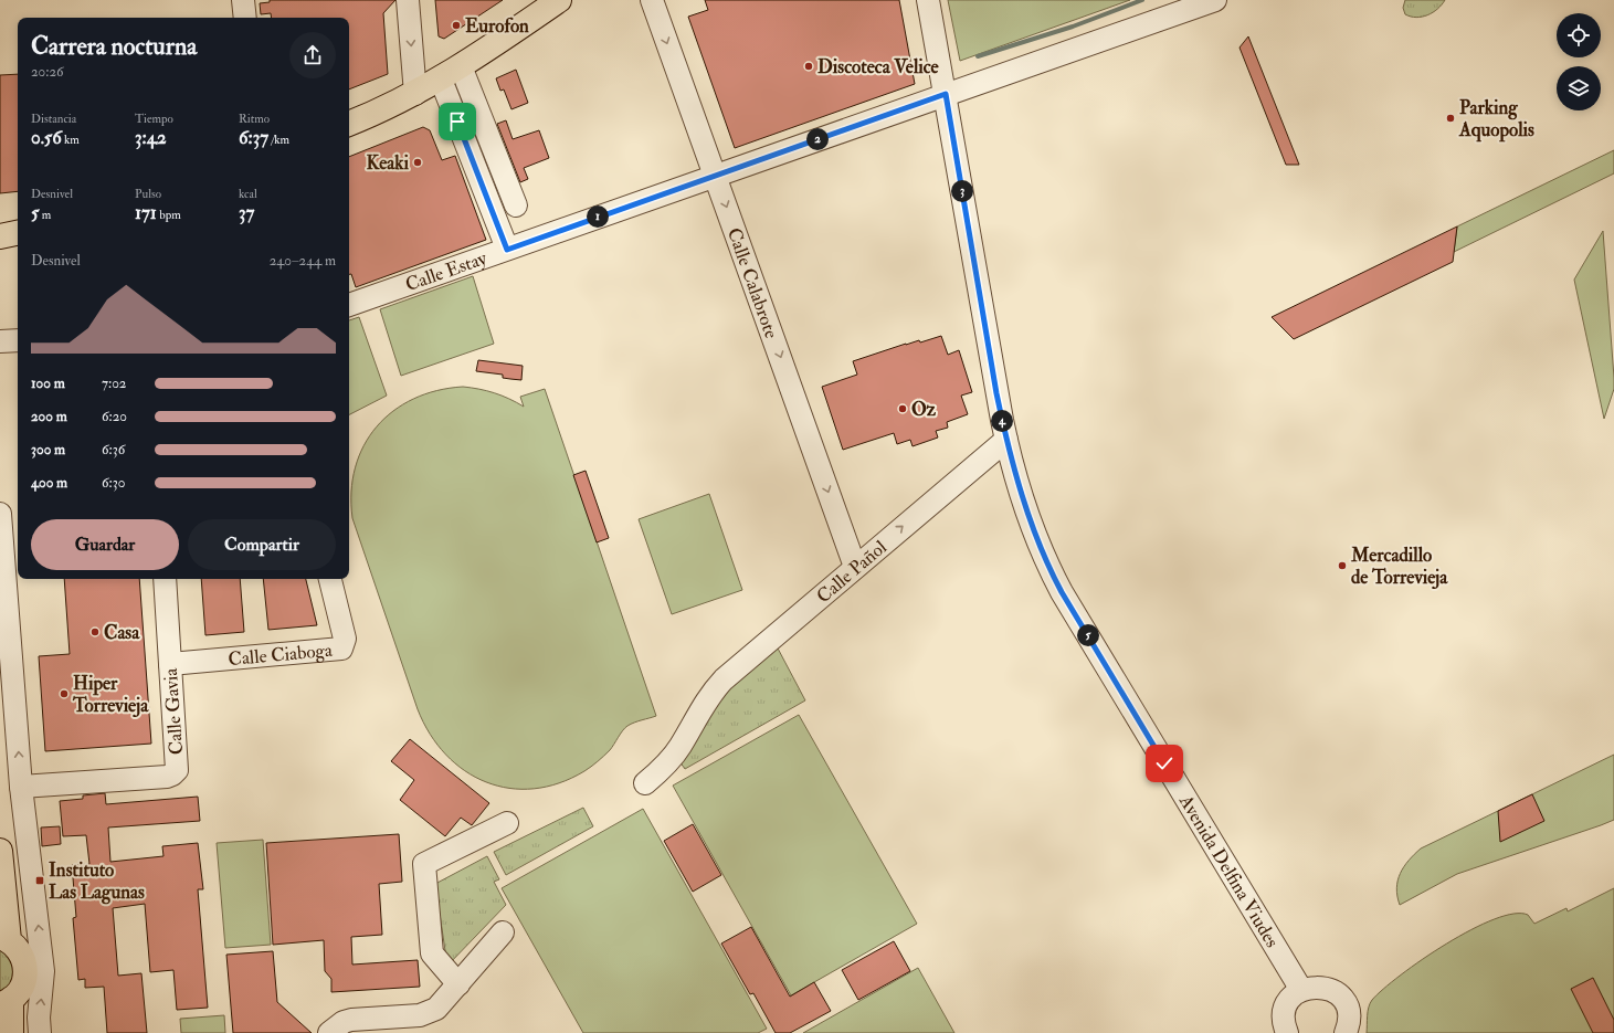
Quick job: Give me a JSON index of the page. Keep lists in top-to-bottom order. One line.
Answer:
{"streets":{"street":["Calle Estay","Calle Calabrote","Calle Pañol","Calle Ciaboga","Calle Gavia","Avenida Delfina Viudes"]},"crossings":[["Calle Estay","Calle Calabrote"],["Calle Estay","Avenida Delfina Viudes"],["Calle Calabrote","Calle Pañol"],["Calle Pañol","Avenida Delfina Viudes"],["Calle Ciaboga","Calle Gavia"]],"one_way":["Calle Calabrote","Calle Pañol"],"places":{"other":["Eurofon","Discoteca Velice","Parking Aquopolis","Keaki","Oz","Mercadillo de Torrevieja","Casa","Hiper Torrevieja"],"transit":["Instituto Las Lagunas"]},"page":{"heading":["Carrera nocturna","20:26"],"stats":[["Distancia","0.56 km"],["Tiempo","3:42"],["Ritmo","6:37 /km"],["Desnivel","5 m"],["Pulso","171 bpm"],["kcal","37"]],"pins":["2","3","1","4","5"],"chart":["Desnivel","240–244 m"],"list":[{"name":"100 m","note":"7:02"},{"name":"200 m","note":"6:20"},{"name":"300 m","note":"6:36"},{"name":"400 m","note":"6:30"}],"buttons":["Guardar","Compartir"]}}
